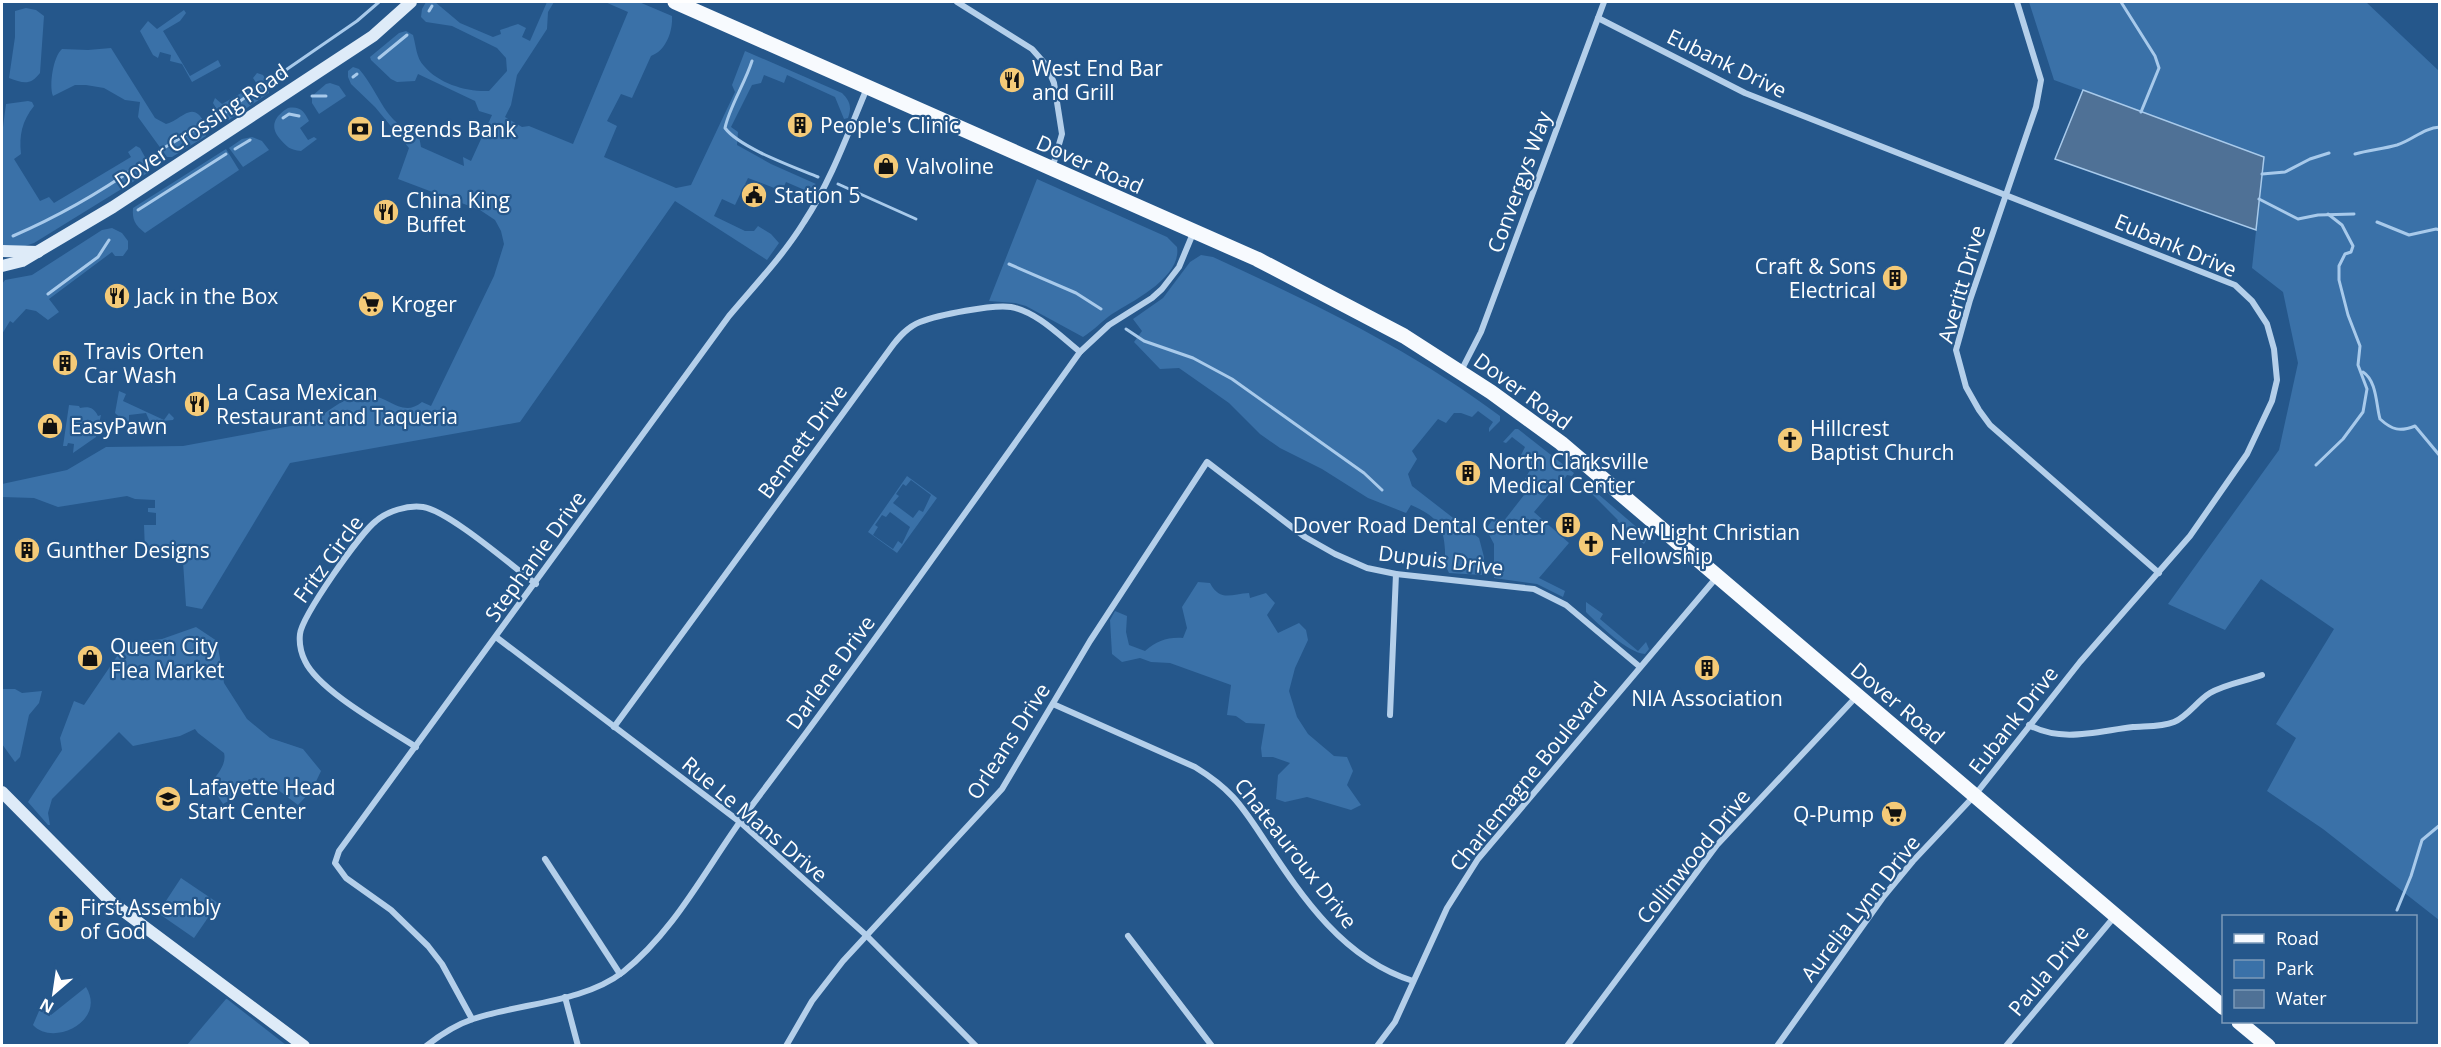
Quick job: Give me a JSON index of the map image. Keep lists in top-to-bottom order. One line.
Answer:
{"streets":{"main road":["Dover Crossing Road","Dover Road"],"street":["Eubank Drive","Convergys Way","Averitt Drive","Bennett Drive","Stephanie Drive","Fritz Circle","Dupuis Drive","Darlene Drive","Orleans Drive","Charlemagne Boulevard","Rue Le Mans Drive","Chateauroux Drive","Collinwood Drive","Aurelia Lynn Drive","Paula Drive"]},"crossings":[["Eubank Drive","Dover Road"],["Eubank Drive","Convergys Way"],["Eubank Drive","Averitt Drive"],["Eubank Drive","Aurelia Lynn Drive"],["Dover Road","Convergys Way"],["Dover Road","Stephanie Drive"],["Dover Road","Darlene Drive"],["Dover Road","Charlemagne Boulevard"],["Dover Road","Collinwood Drive"],["Dover Road","Aurelia Lynn Drive"],["Dover Road","Paula Drive"],["Bennett Drive","Darlene Drive"],["Bennett Drive","Rue Le Mans Drive"],["Stephanie Drive","Fritz Circle"],["Stephanie Drive","Darlene Drive"],["Stephanie Drive","Rue Le Mans Drive"],["Dupuis Drive","Orleans Drive"],["Dupuis Drive","Charlemagne Boulevard"],["Darlene Drive","Rue Le Mans Drive"],["Orleans Drive","Rue Le Mans Drive"],["Orleans Drive","Chateauroux Drive"],["Charlemagne Boulevard","Chateauroux Drive"]],"places":{"restaurant":["West End Bar and Grill","China King Buffet","Jack in the Box","La Casa Mexican Restaurant and Taqueria"],"building":["People's Clinic","Craft & Sons Electrical","Travis Orten Car Wash","North Clarksville Medical Center","Dover Road Dental Center","Gunther Designs","NIA Association"],"bank":["Legends Bank"],"shop":["Valvoline","EasyPawn","Queen City Flea Market"],"public building":["Station 5"],"supermarket":["Kroger","Q-Pump"],"church":["Hillcrest Baptist Church","New Light Christian Fellowship","First Assembly of God"],"school or university":["Lafayette Head Start Center"]},"legend":["Road","Park","Water"],"north":"bottom left"}
